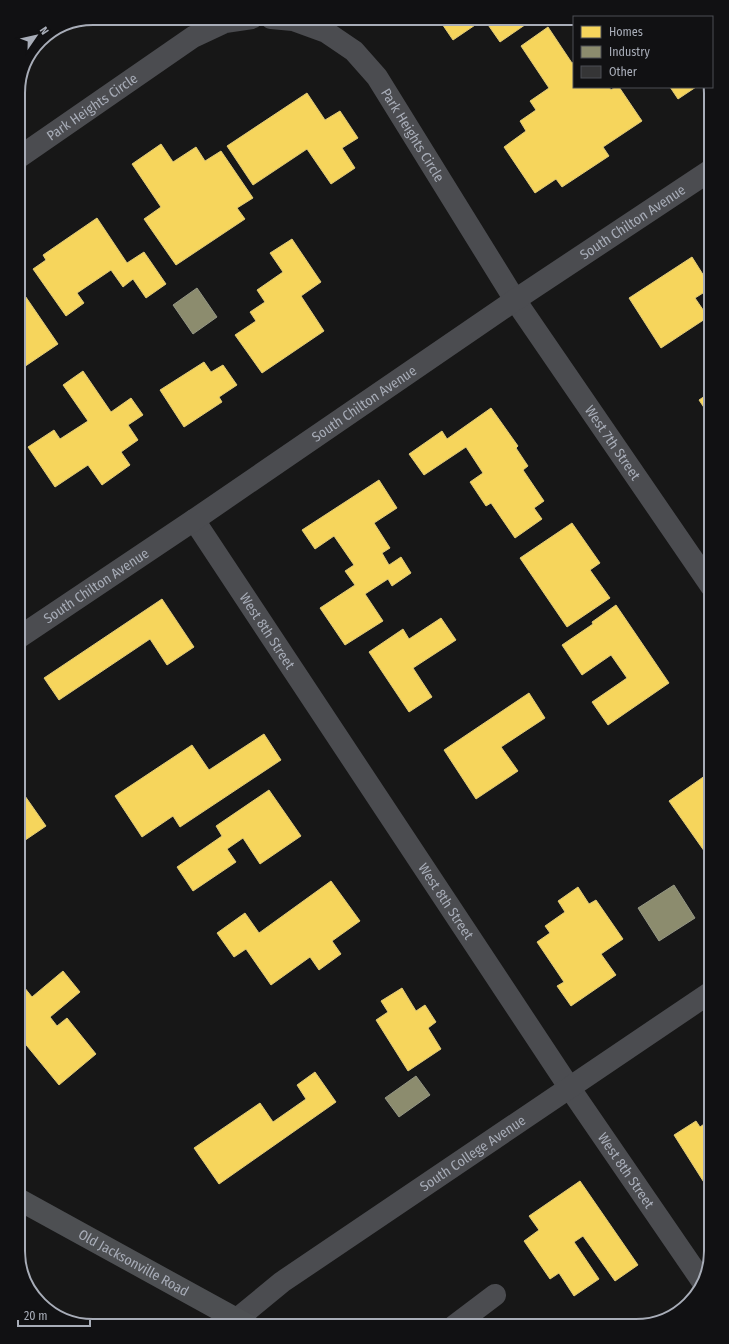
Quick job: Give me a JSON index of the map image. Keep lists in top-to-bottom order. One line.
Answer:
{"streets":{"main road":["Old Jacksonville Road"],"street":["Park Heights Circle","South Chilton Avenue","West 7th Street","West 8th Street","South College Avenue"]},"crossings":[["Park Heights Circle","South Chilton Avenue"],["Park Heights Circle","West 7th Street"],["South Chilton Avenue","West 7th Street"],["South Chilton Avenue","West 8th Street"],["West 8th Street","South College Avenue"]],"legend":["Homes","Industry","Other"],"scale_bar":"20 m","north":"top right"}
